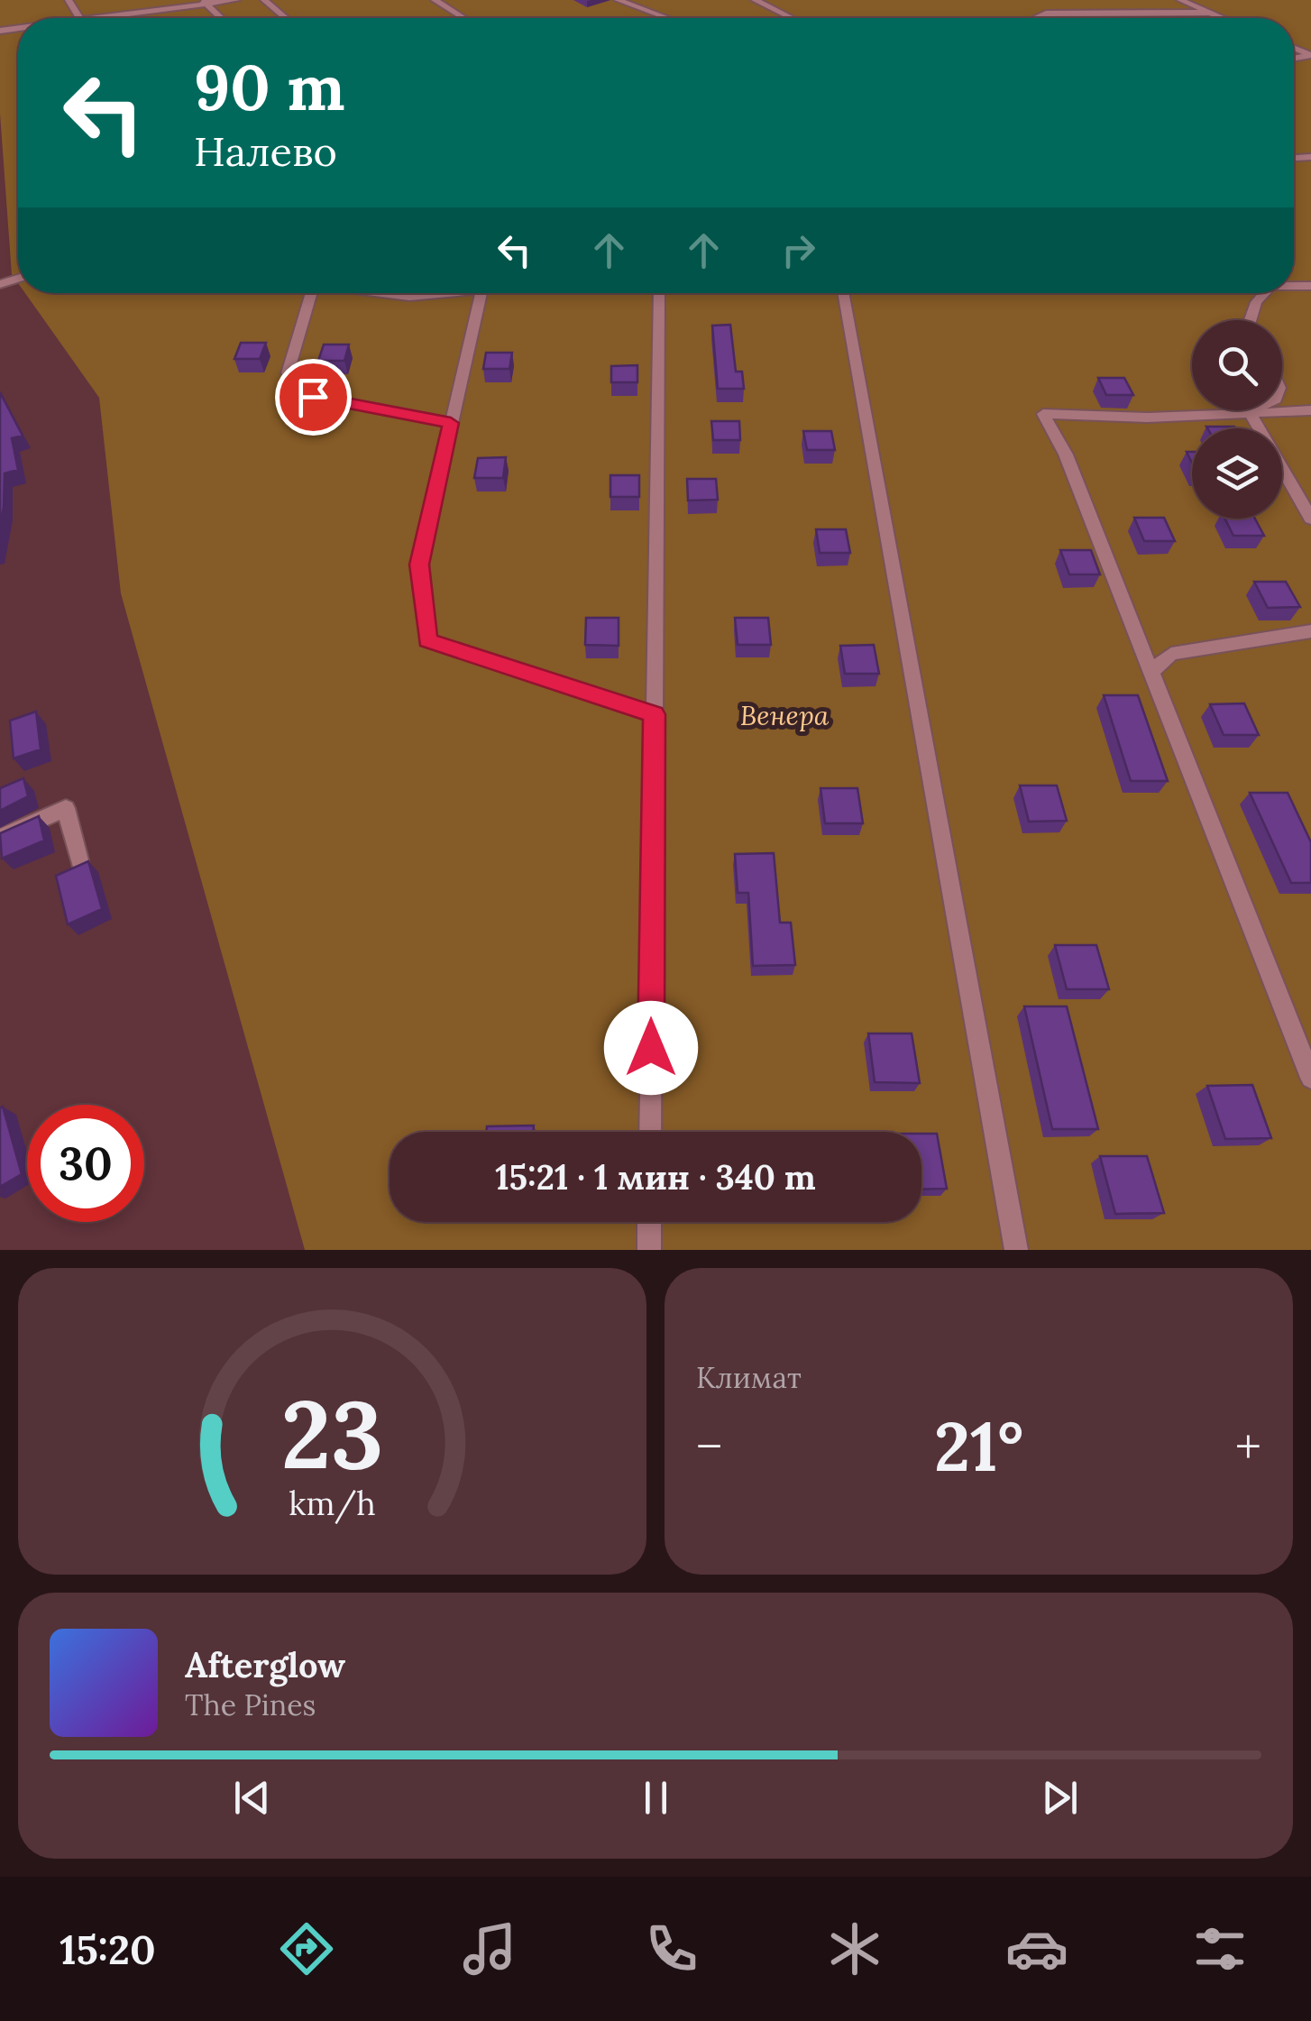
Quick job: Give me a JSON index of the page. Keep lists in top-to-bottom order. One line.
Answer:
{"parks":["Венера"],"page":{"turn":["90 m","Налево"],"limit":"30","trip":"15:21 · 1 мин · 340 m","tile":"Климат","heat":["−","21°","+"],"song":["Afterglow","The Pines"],"tabs":"15:20","gauge":["23","km/h"]}}
